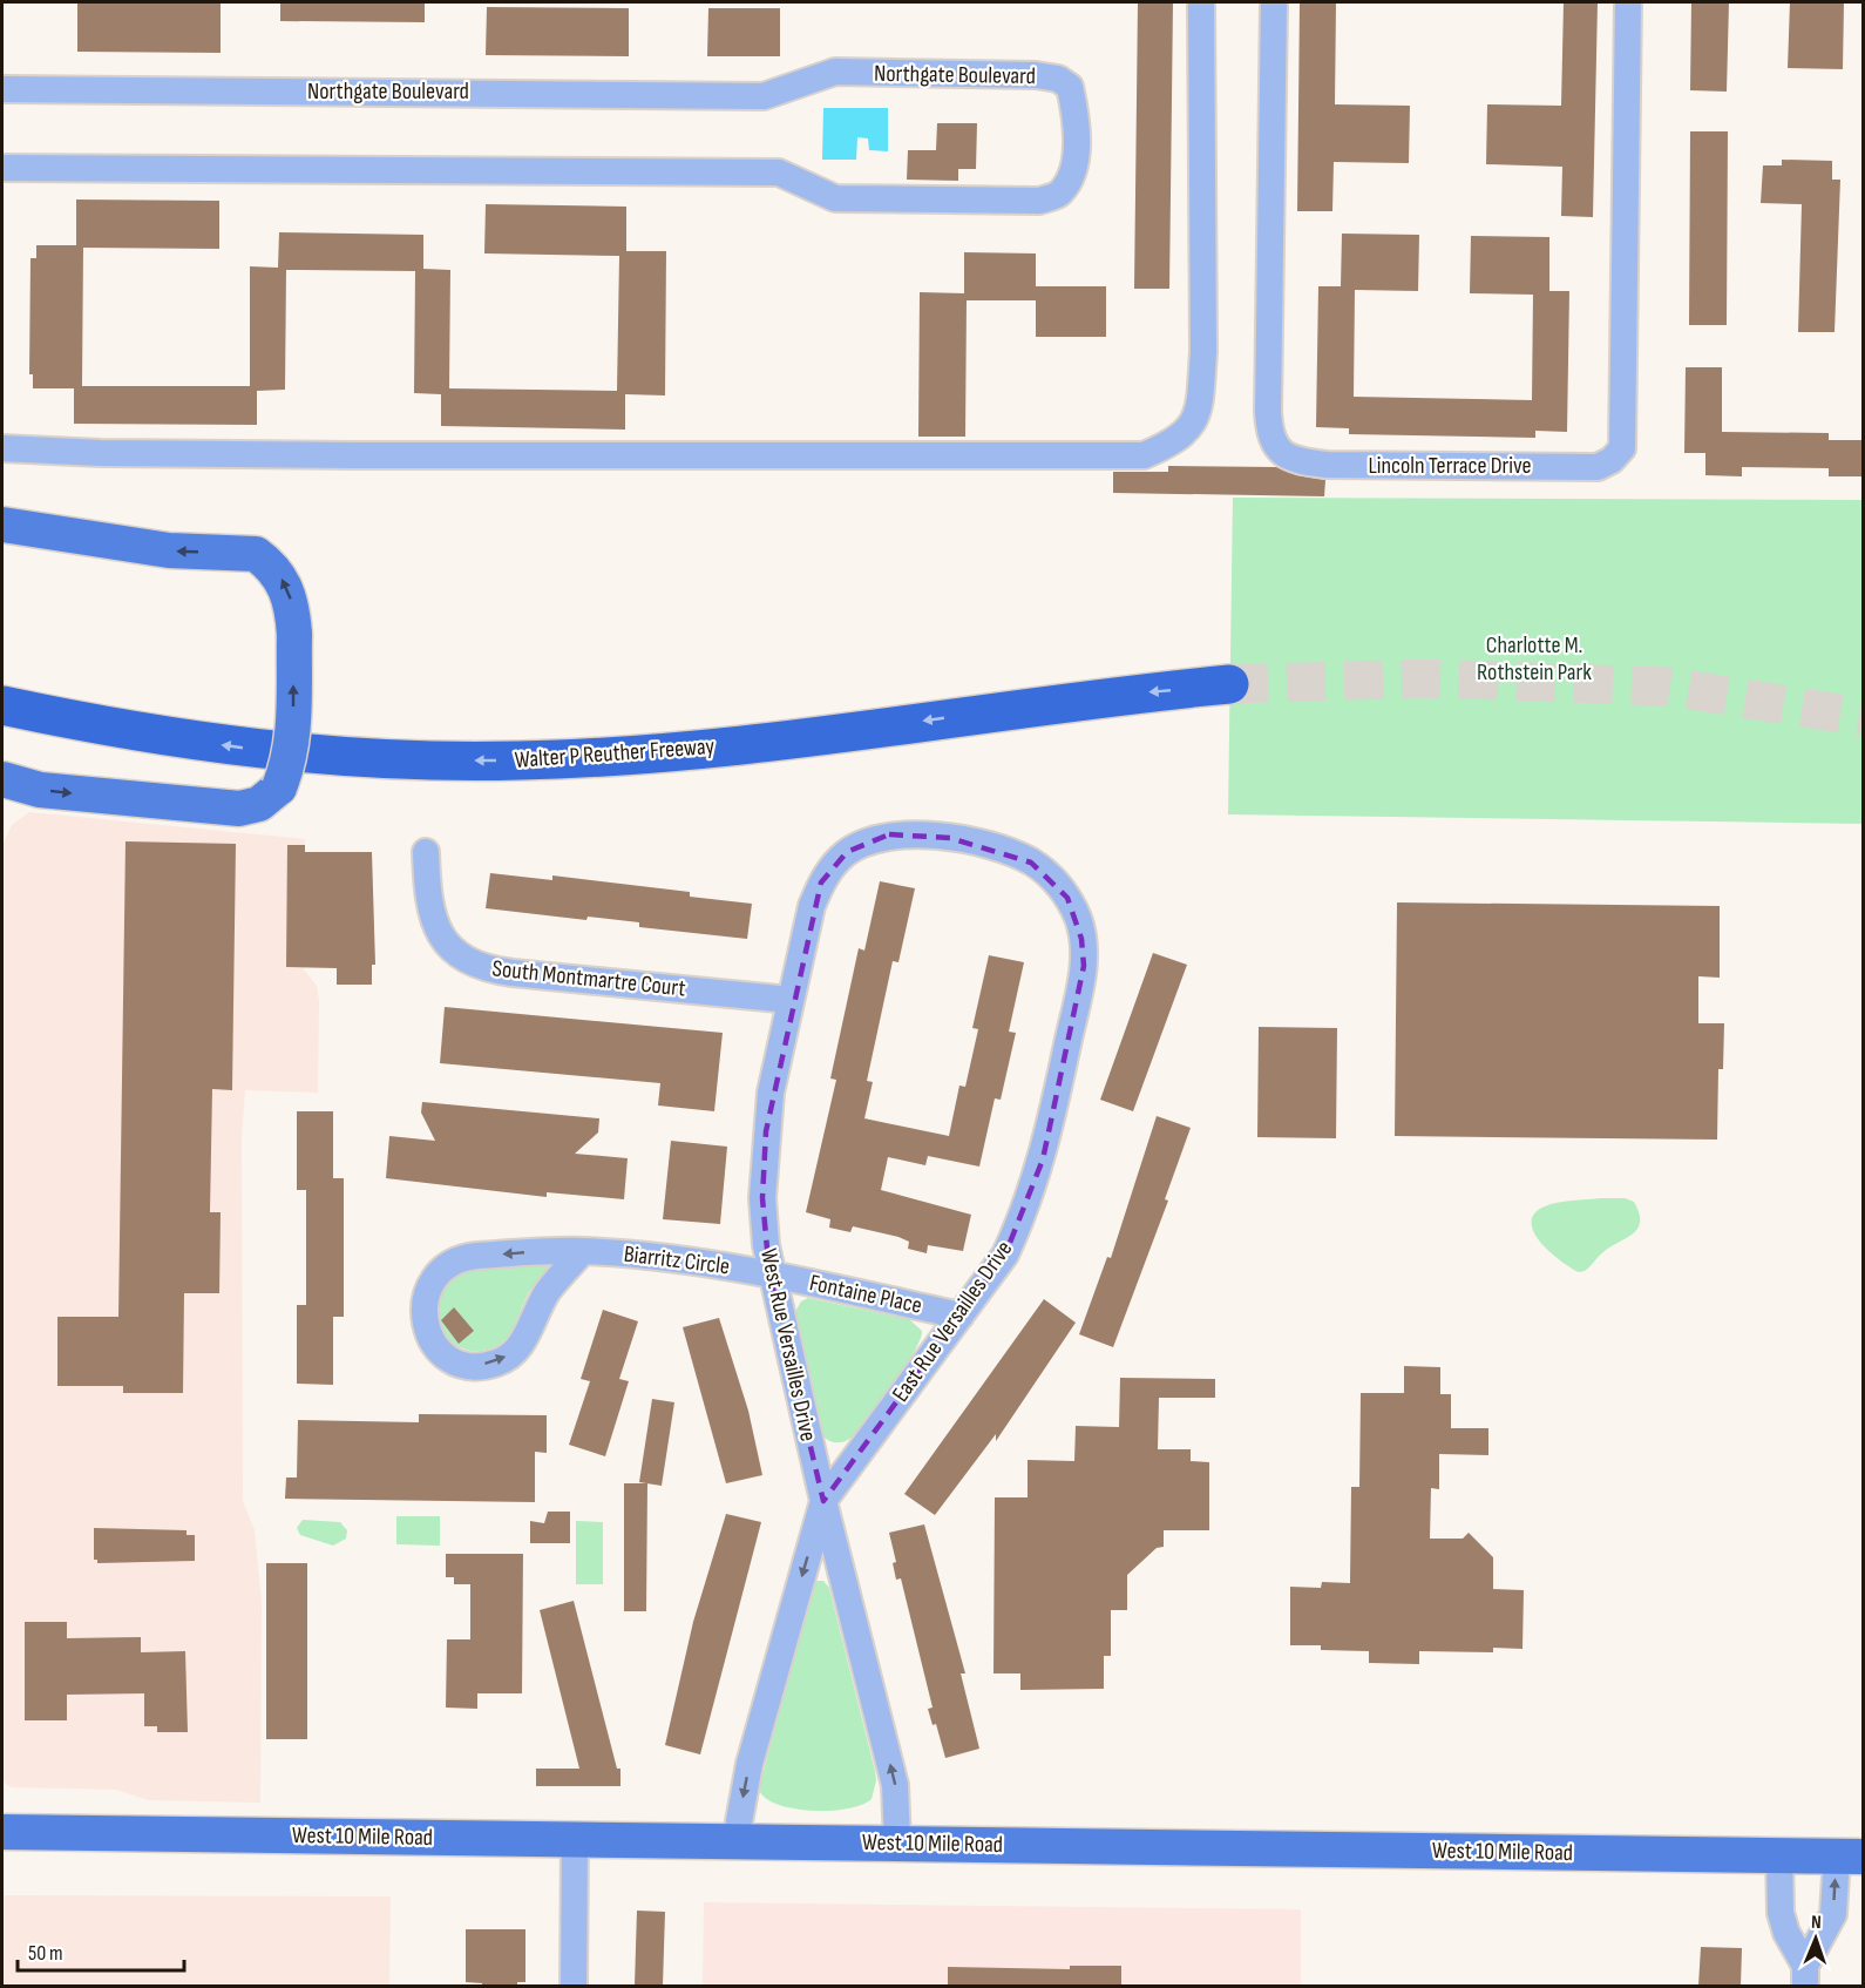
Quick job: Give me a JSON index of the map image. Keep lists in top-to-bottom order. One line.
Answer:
{"streets":{"highway":["Walter P Reuther Freeway"],"main road":["West 10 Mile Road"],"street":["Northgate Boulevard","Lincoln Terrace Drive","South Montmartre Court","Biarritz Circle","Fontaine Place","East Rue Versailles Drive","West Rue Versailles Drive"]},"crossings":[["South Montmartre Court","West Rue Versailles Drive"],["Biarritz Circle","Fontaine Place"],["Biarritz Circle","West Rue Versailles Drive"],["Fontaine Place","East Rue Versailles Drive"],["Fontaine Place","West Rue Versailles Drive"],["East Rue Versailles Drive","West Rue Versailles Drive"],["West Rue Versailles Drive","West 10 Mile Road"]],"one_way":["Walter P Reuther Freeway"],"parks":["Charlotte M. Rothstein Park"],"scale_bar":"50 m","north":"top"}
